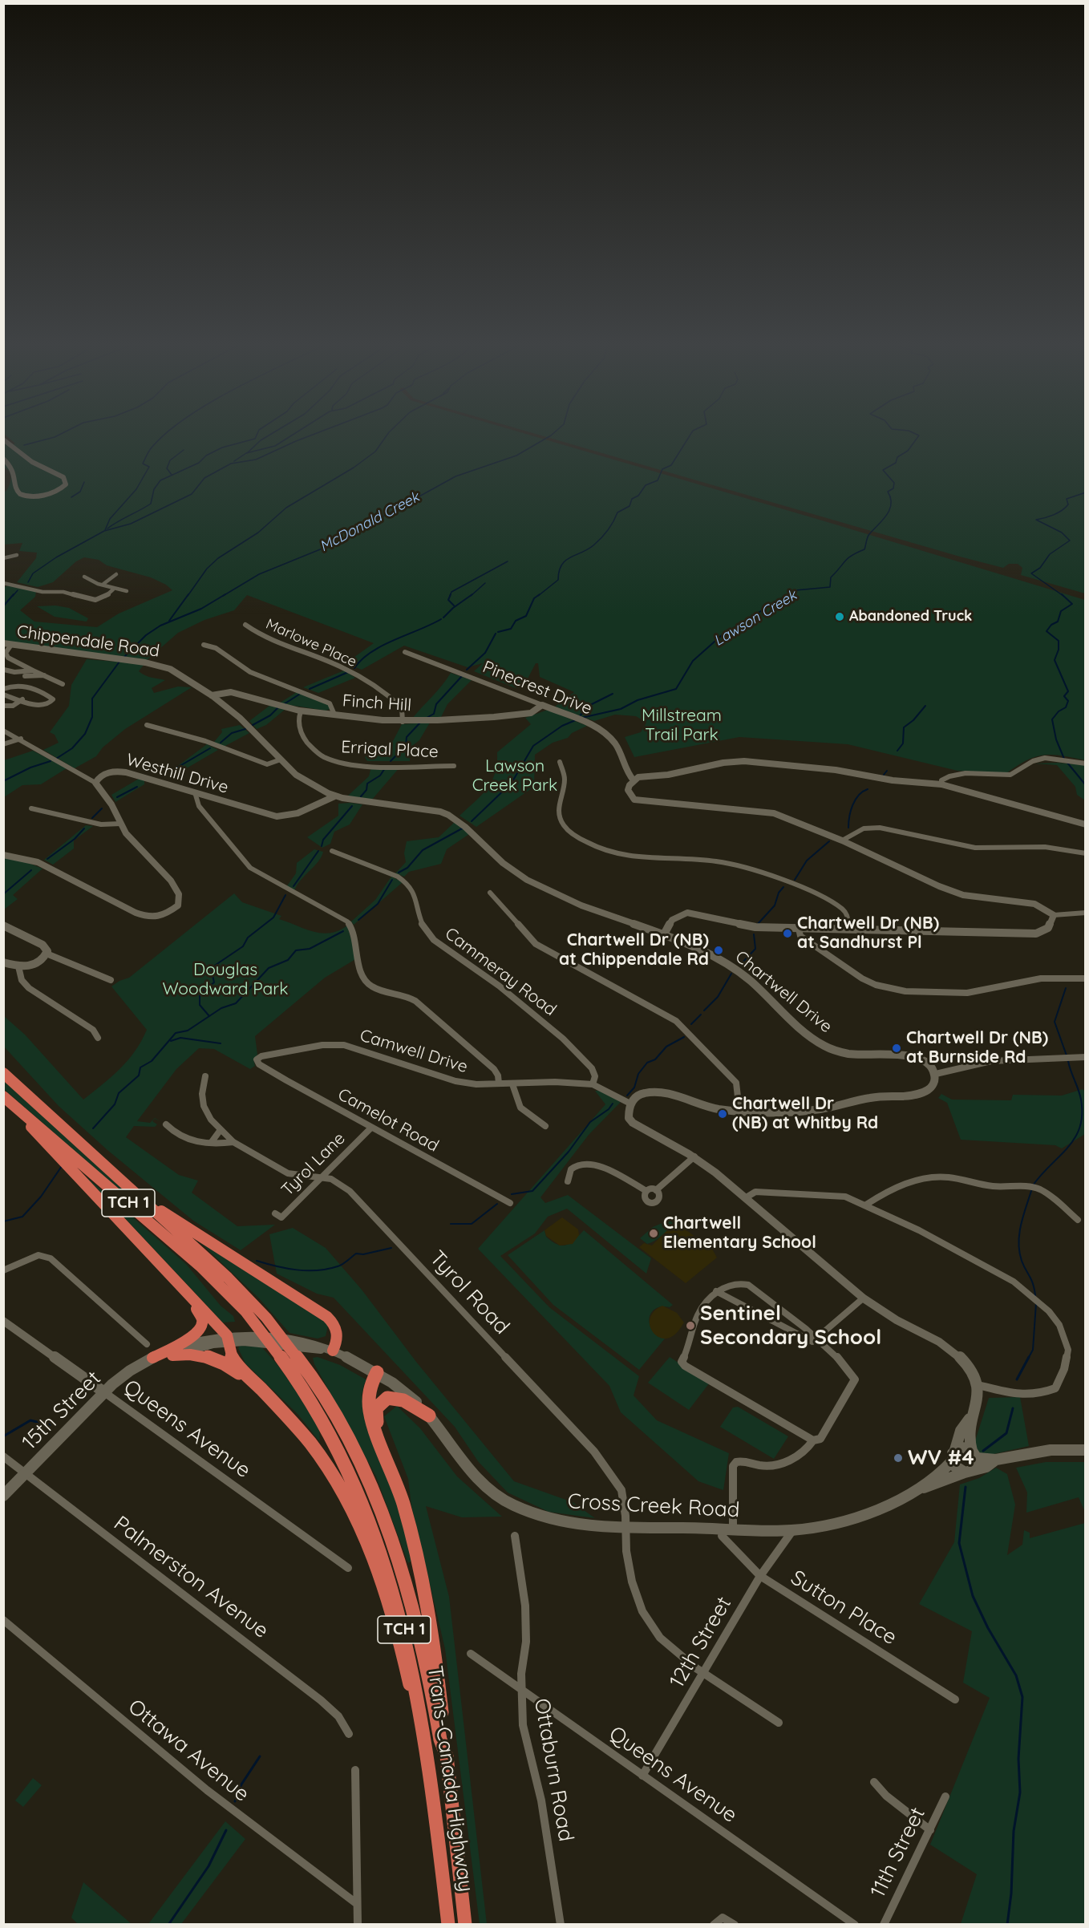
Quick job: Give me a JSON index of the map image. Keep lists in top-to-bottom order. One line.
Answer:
{"streets":{"highway":["TCH 1","Trans-Canada Highway"],"street":["Chippendale Road","Marlowe Place","Pinecrest Drive","Finch Hill","Errigal Place","Westhill Drive","Cammeray Road","Chartwell Drive","Camwell Drive","Camelot Road","Tyrol Lane","Tyrol Road","15th Street","Queens Avenue","Cross Creek Road","Palmerston Avenue","Sutton Place","12th Street","Ottawa Avenue","Ottaburn Road","11th Street"]},"crossings":[["Chippendale Road","Finch Hill"],["Chippendale Road","Westhill Drive"],["Chippendale Road","Chartwell Drive"],["Marlowe Place","Finch Hill"],["Pinecrest Drive","Finch Hill"],["Finch Hill","Errigal Place"],["Cammeray Road","Camwell Drive"],["Camwell Drive","Camelot Road"],["Camelot Road","Tyrol Lane"],["Tyrol Lane","Tyrol Road"],["Tyrol Road","Cross Creek Road"],["Tyrol Road","12th Street"],["15th Street","Queens Avenue"],["15th Street","Cross Creek Road"],["15th Street","Palmerston Avenue"],["Queens Avenue","12th Street"],["Queens Avenue","Ottaburn Road"],["Cross Creek Road","12th Street"],["Sutton Place","12th Street"]],"water":["McDonald Creek","Lawson Creek"],"parks":["Millstream Trail Park","Lawson Creek Park","Douglas Woodward Park"],"places":["Abandoned Truck","Chartwell Dr (NB) at Sandhurst Pl","Chartwell Dr (NB) at Chippendale Rd","Chartwell Dr (NB) at Burnside Rd","Chartwell Dr (NB) at Whitby Rd","Chartwell Elementary School","Sentinel Secondary School","WV #4"]}
